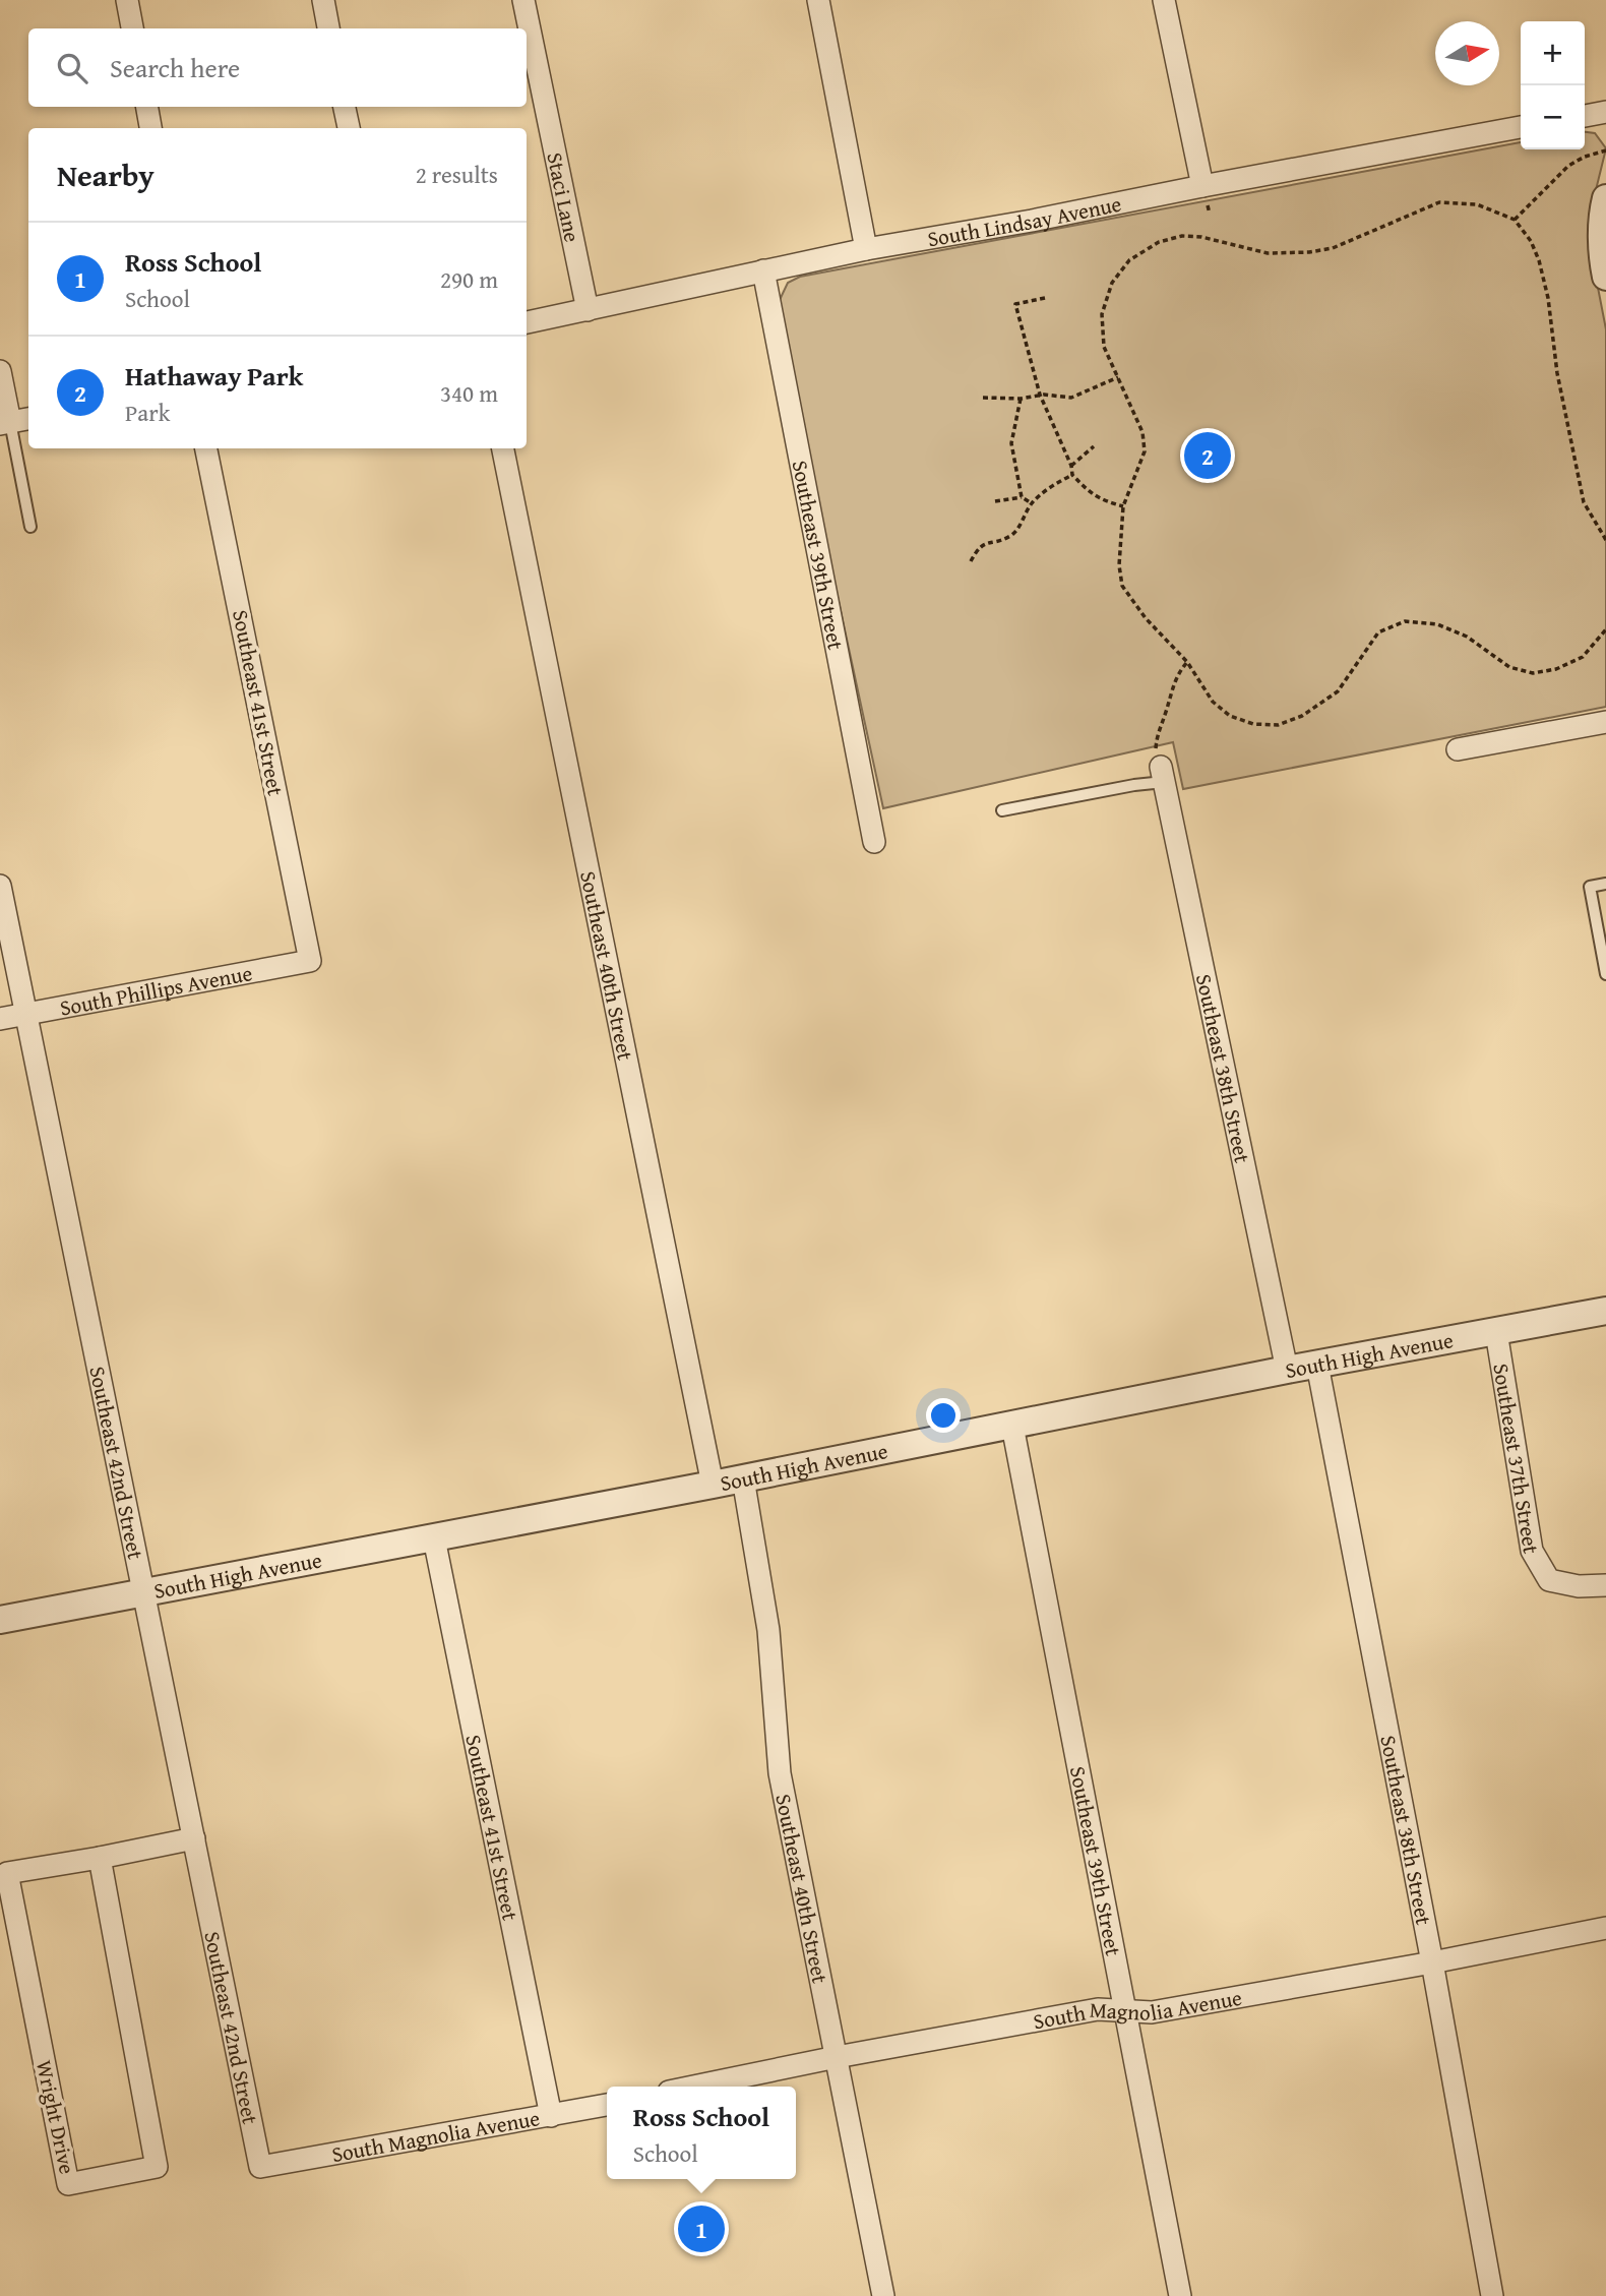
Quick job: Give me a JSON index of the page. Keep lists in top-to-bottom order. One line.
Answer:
{"streets":{"street":["Staci Lane","South Lindsay Avenue","Southeast 39th Street","Southeast 41st Street","Southeast 40th Street","South Phillips Avenue","Southeast 38th Street","South High Avenue","Southeast 37th Street","Southeast 42nd Street","South Magnolia Avenue","Wright Drive"]},"crossings":[["Staci Lane","South Lindsay Avenue"],["South Lindsay Avenue","Southeast 39th Street"],["Southeast 39th Street","South High Avenue"],["Southeast 39th Street","South Magnolia Avenue"],["Southeast 41st Street","South Phillips Avenue"],["Southeast 41st Street","South High Avenue"],["Southeast 41st Street","South Magnolia Avenue"],["Southeast 40th Street","South High Avenue"],["Southeast 40th Street","South Magnolia Avenue"],["South Phillips Avenue","Southeast 42nd Street"],["Southeast 38th Street","South High Avenue"],["Southeast 38th Street","South Magnolia Avenue"],["South High Avenue","Southeast 37th Street"],["South High Avenue","Southeast 42nd Street"],["Southeast 42nd Street","South Magnolia Avenue"],["Southeast 42nd Street","Wright Drive"]],"north":"right","page":{"map_buttons":["+","−"],"search":"Search here","heading":["Nearby","2 results"],"list":[{"mark":"1","name":"Ross School","note":"School","value":"290 m"},{"mark":"2","name":"Hathaway Park","note":"Park","value":"340 m"}],"pins":["2","1"],"popup":["Ross School","School"]}}
